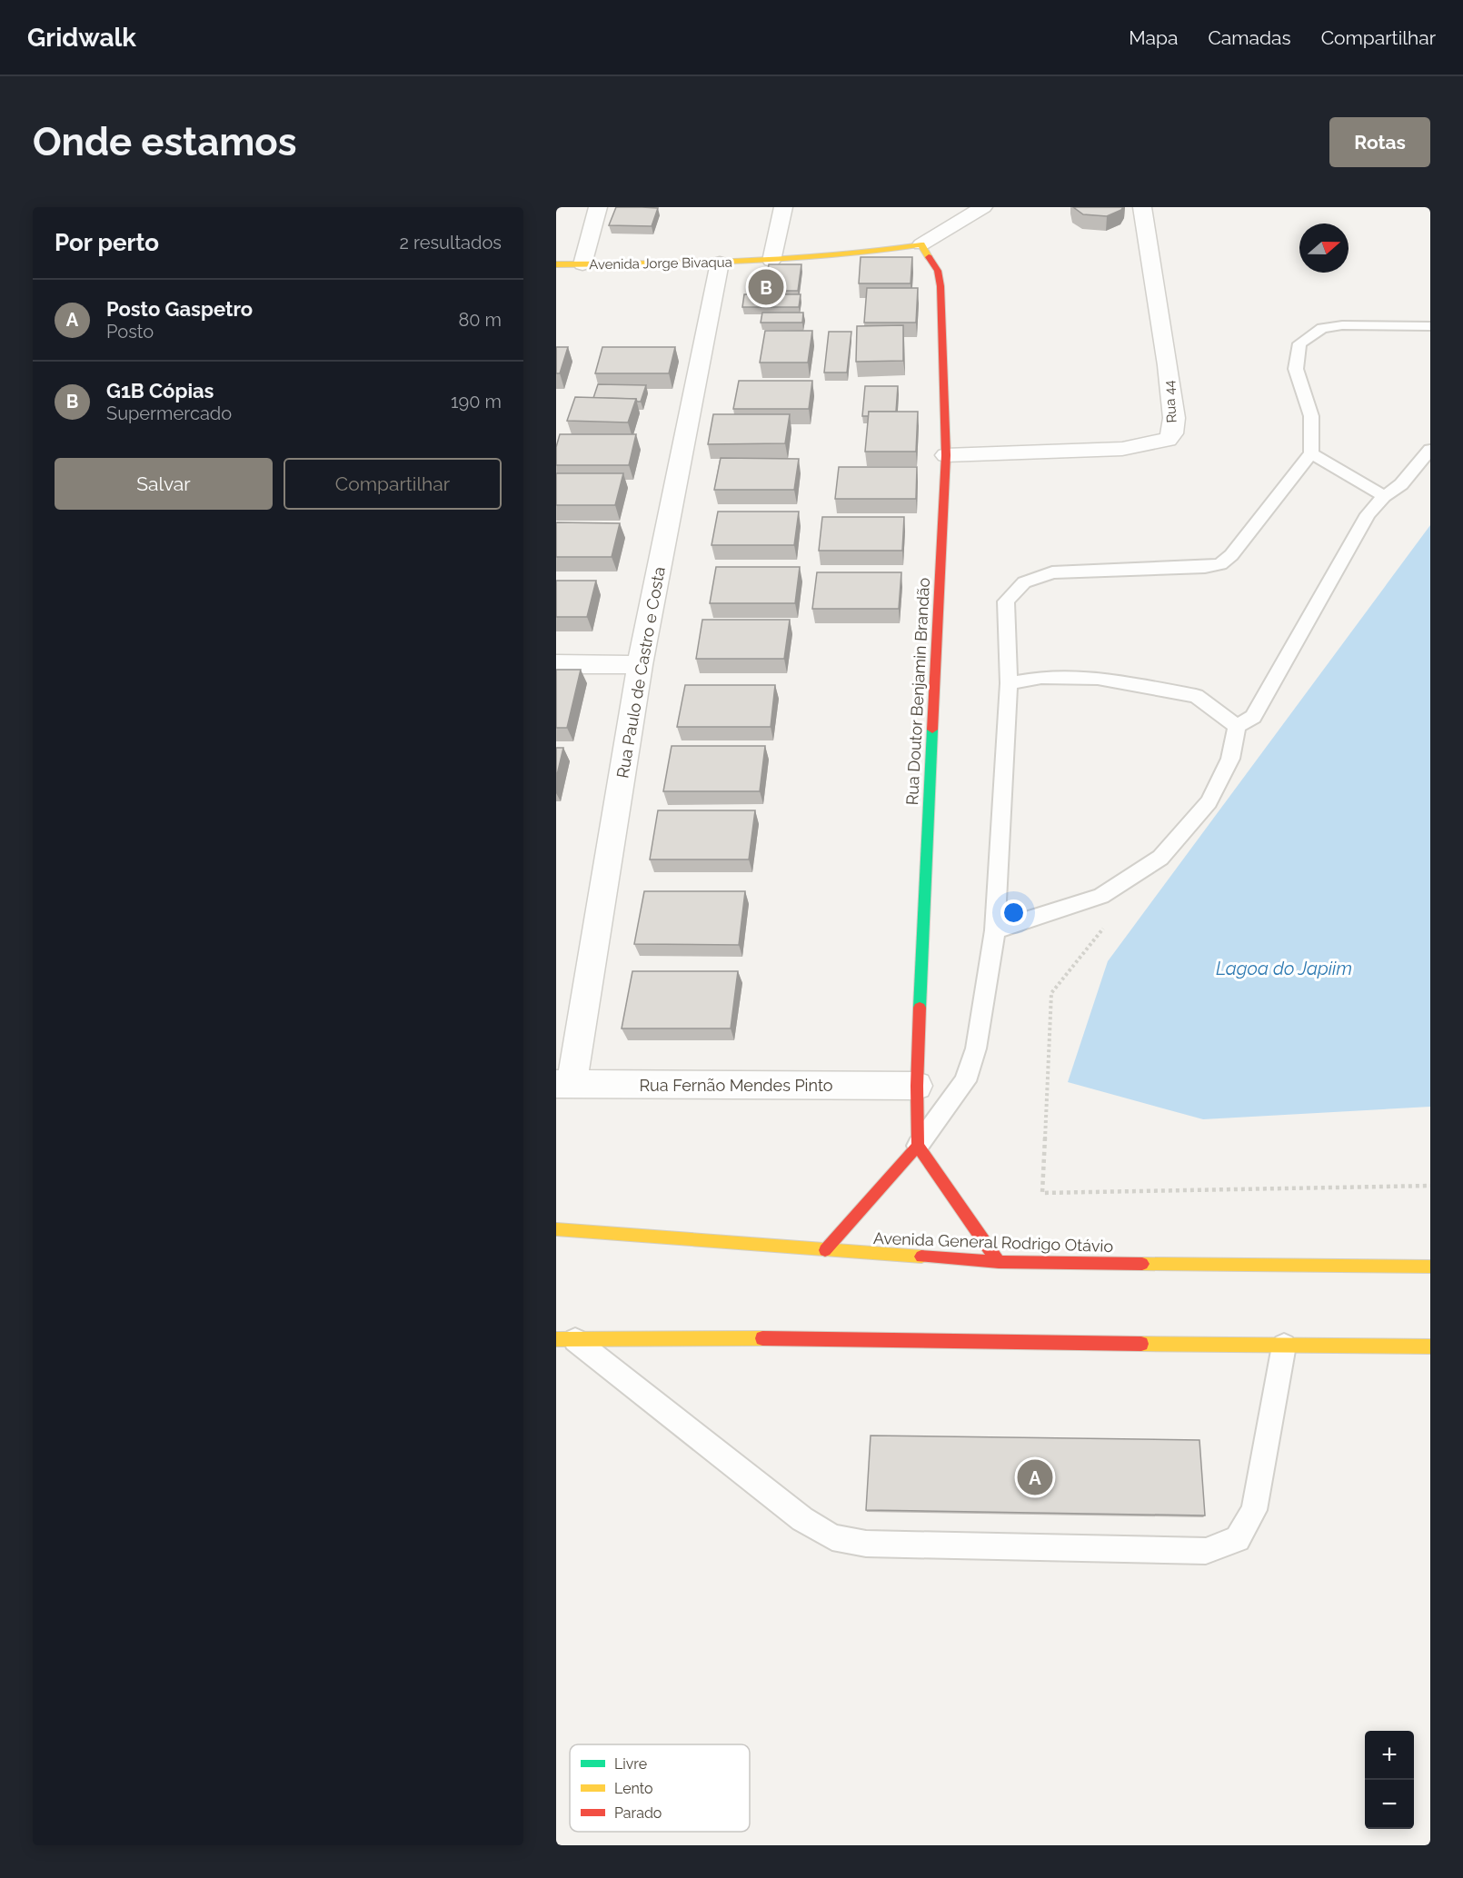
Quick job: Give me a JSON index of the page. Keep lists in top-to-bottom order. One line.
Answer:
{"streets":{"street":["Avenida Jorge Bivaqua","Rua 44","Rua Paulo de Castro e Costa","Rua Doutor Benjamin Brandão","Rua Fernão Mendes Pinto","Avenida General Rodrigo Otávio"]},"crossings":[["Avenida Jorge Bivaqua","Rua Paulo de Castro e Costa"],["Avenida Jorge Bivaqua","Rua Doutor Benjamin Brandão"],["Rua 44","Rua Doutor Benjamin Brandão"],["Rua Paulo de Castro e Costa","Rua Fernão Mendes Pinto"],["Rua Doutor Benjamin Brandão","Rua Fernão Mendes Pinto"]],"water":["Lagoa do Japiim"],"legend":["Livre","Lento","Parado"],"north":"right","page":{"header":"Gridwalk","nav":["Mapa","Camadas","Compartilhar"],"buttons":["Rotas",["Salvar","Compartilhar"]],"title":"Onde estamos","heading":["Por perto","2 resultados"],"pins":["B","A"],"list":[{"mark":"A","name":"Posto Gaspetro","note":"Posto","value":"80 m"},{"mark":"B","name":"G1B Cópias","note":"Supermercado","value":"190 m"}],"map_buttons":["+","−"]}}
